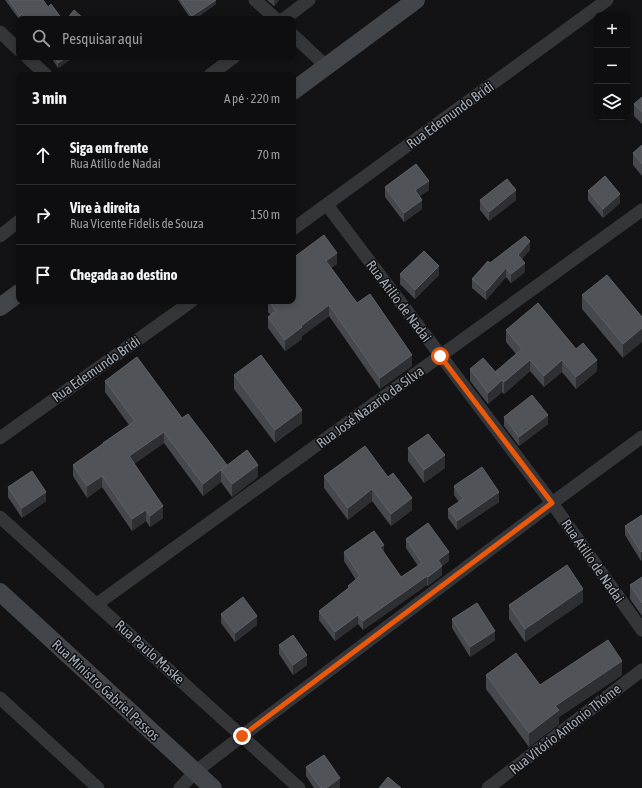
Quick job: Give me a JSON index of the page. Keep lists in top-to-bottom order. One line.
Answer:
{"streets":{"street":["Rua Edemundo Bridi","Rua Atilio de Nadai","Rua José Nazario da Silva","Rua Paulo Maske","Rua Ministro Gabriel Passos","Rua Vitório Antonio Thóme"]},"crossings":[["Rua Edemundo Bridi","Rua Atilio de Nadai"],["Rua Atilio de Nadai","Rua José Nazario da Silva"],["Rua José Nazario da Silva","Rua Paulo Maske"]],"page":{"map_buttons":["+","−"],"search":"Pesquisar aqui","heading":["3 min","A pé · 220 m"],"list":[["Siga em frente","Rua Atilio de Nadai","70 m"],["Vire à direita","Rua Vicente Fidelis de Souza","150 m"],"Chegada ao destino"]}}
